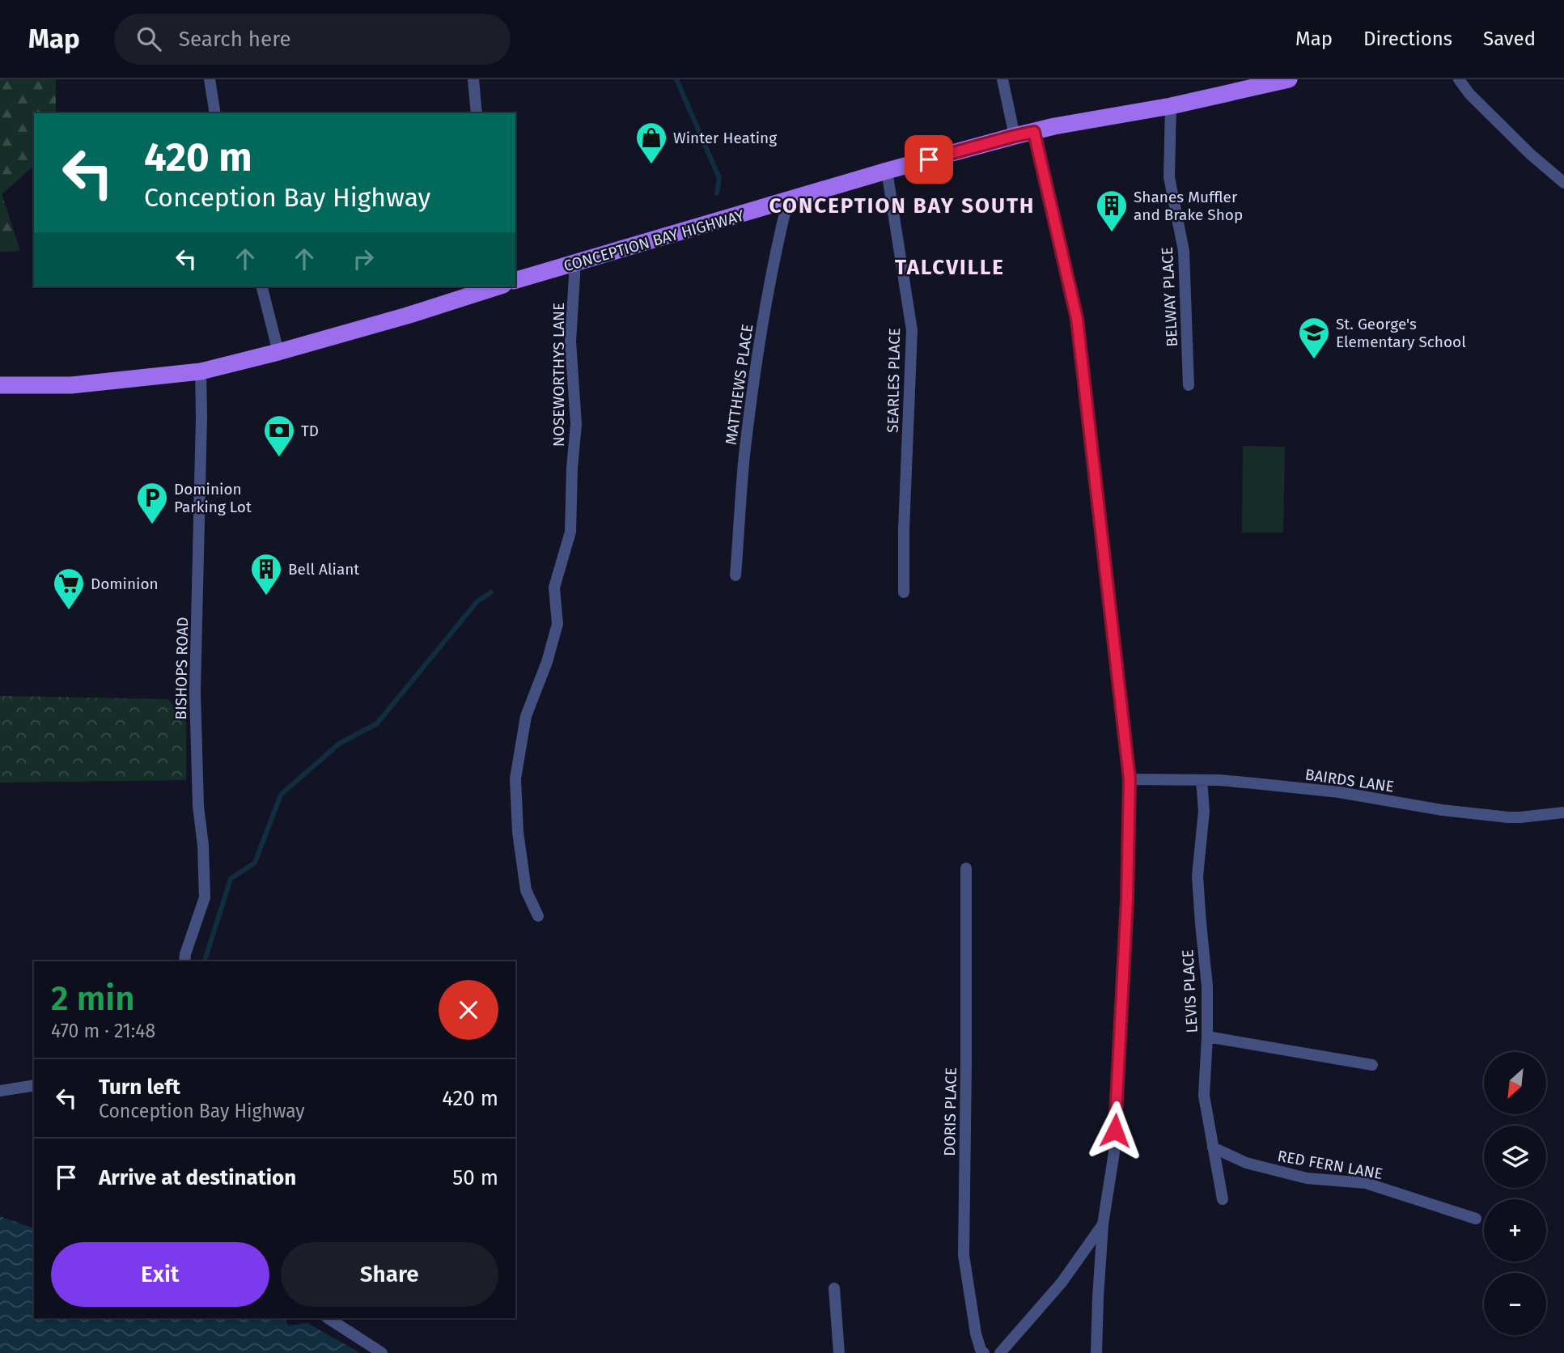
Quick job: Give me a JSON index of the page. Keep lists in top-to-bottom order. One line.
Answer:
{"streets":{"main road":["CONCEPTION BAY HIGHWAY"],"street":["BELWAY PLACE","NOSEWORTHYS LANE","SEARLES PLACE","MATTHEWS PLACE","BISHOPS ROAD","BAIRDS LANE","LEVIS PLACE","DORIS PLACE","RED FERN LANE"]},"crossings":[["CONCEPTION BAY HIGHWAY","BELWAY PLACE"],["CONCEPTION BAY HIGHWAY","NOSEWORTHYS LANE"],["CONCEPTION BAY HIGHWAY","SEARLES PLACE"],["CONCEPTION BAY HIGHWAY","MATTHEWS PLACE"],["CONCEPTION BAY HIGHWAY","BISHOPS ROAD"],["BAIRDS LANE","LEVIS PLACE"],["LEVIS PLACE","RED FERN LANE"]],"districts":["CONCEPTION BAY SOUTH","TALCVILLE"],"places":{"shop":["Winter Heating"],"building":["Shanes Muffler and Brake Shop","Bell Aliant"],"school or university":["St. George's Elementary School"],"bank":["TD"],"parking":["Dominion Parking Lot"],"supermarket":["Dominion"]},"north":"bottom left","page":{"header":"Map","search":"Search here","nav":["Map","Directions","Saved"],"turn":["420 m","Conception Bay Highway"],"heading":["2 min","470 m · 21:48"],"map_buttons":["+","−"],"list":[{"name":"Turn left","note":"Conception Bay Highway","value":"420 m"},{"name":"Arrive at destination","value":"50 m"}],"buttons":["Exit","Share"]}}
